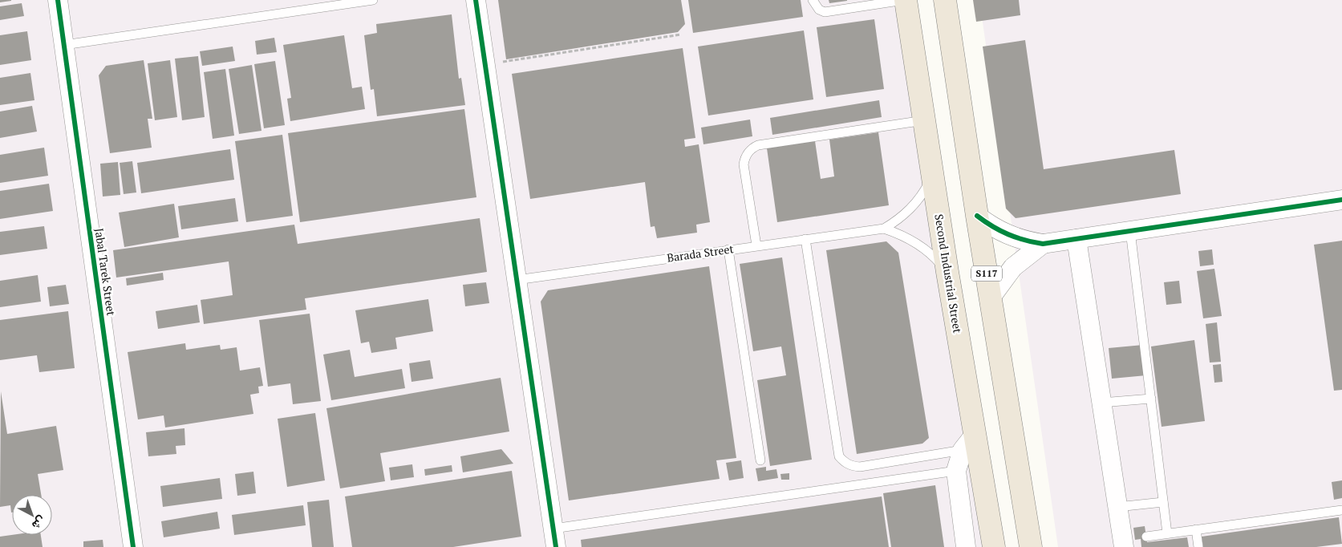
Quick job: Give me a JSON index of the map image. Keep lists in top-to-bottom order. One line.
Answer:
{"streets":{"main road":["Second Industrial Street","S117"],"street":["Jabal Tarek Street"],"lane":["Barada Street"]},"crossings":[["Barada Street","Second Industrial Street"]],"north":"bottom right"}
